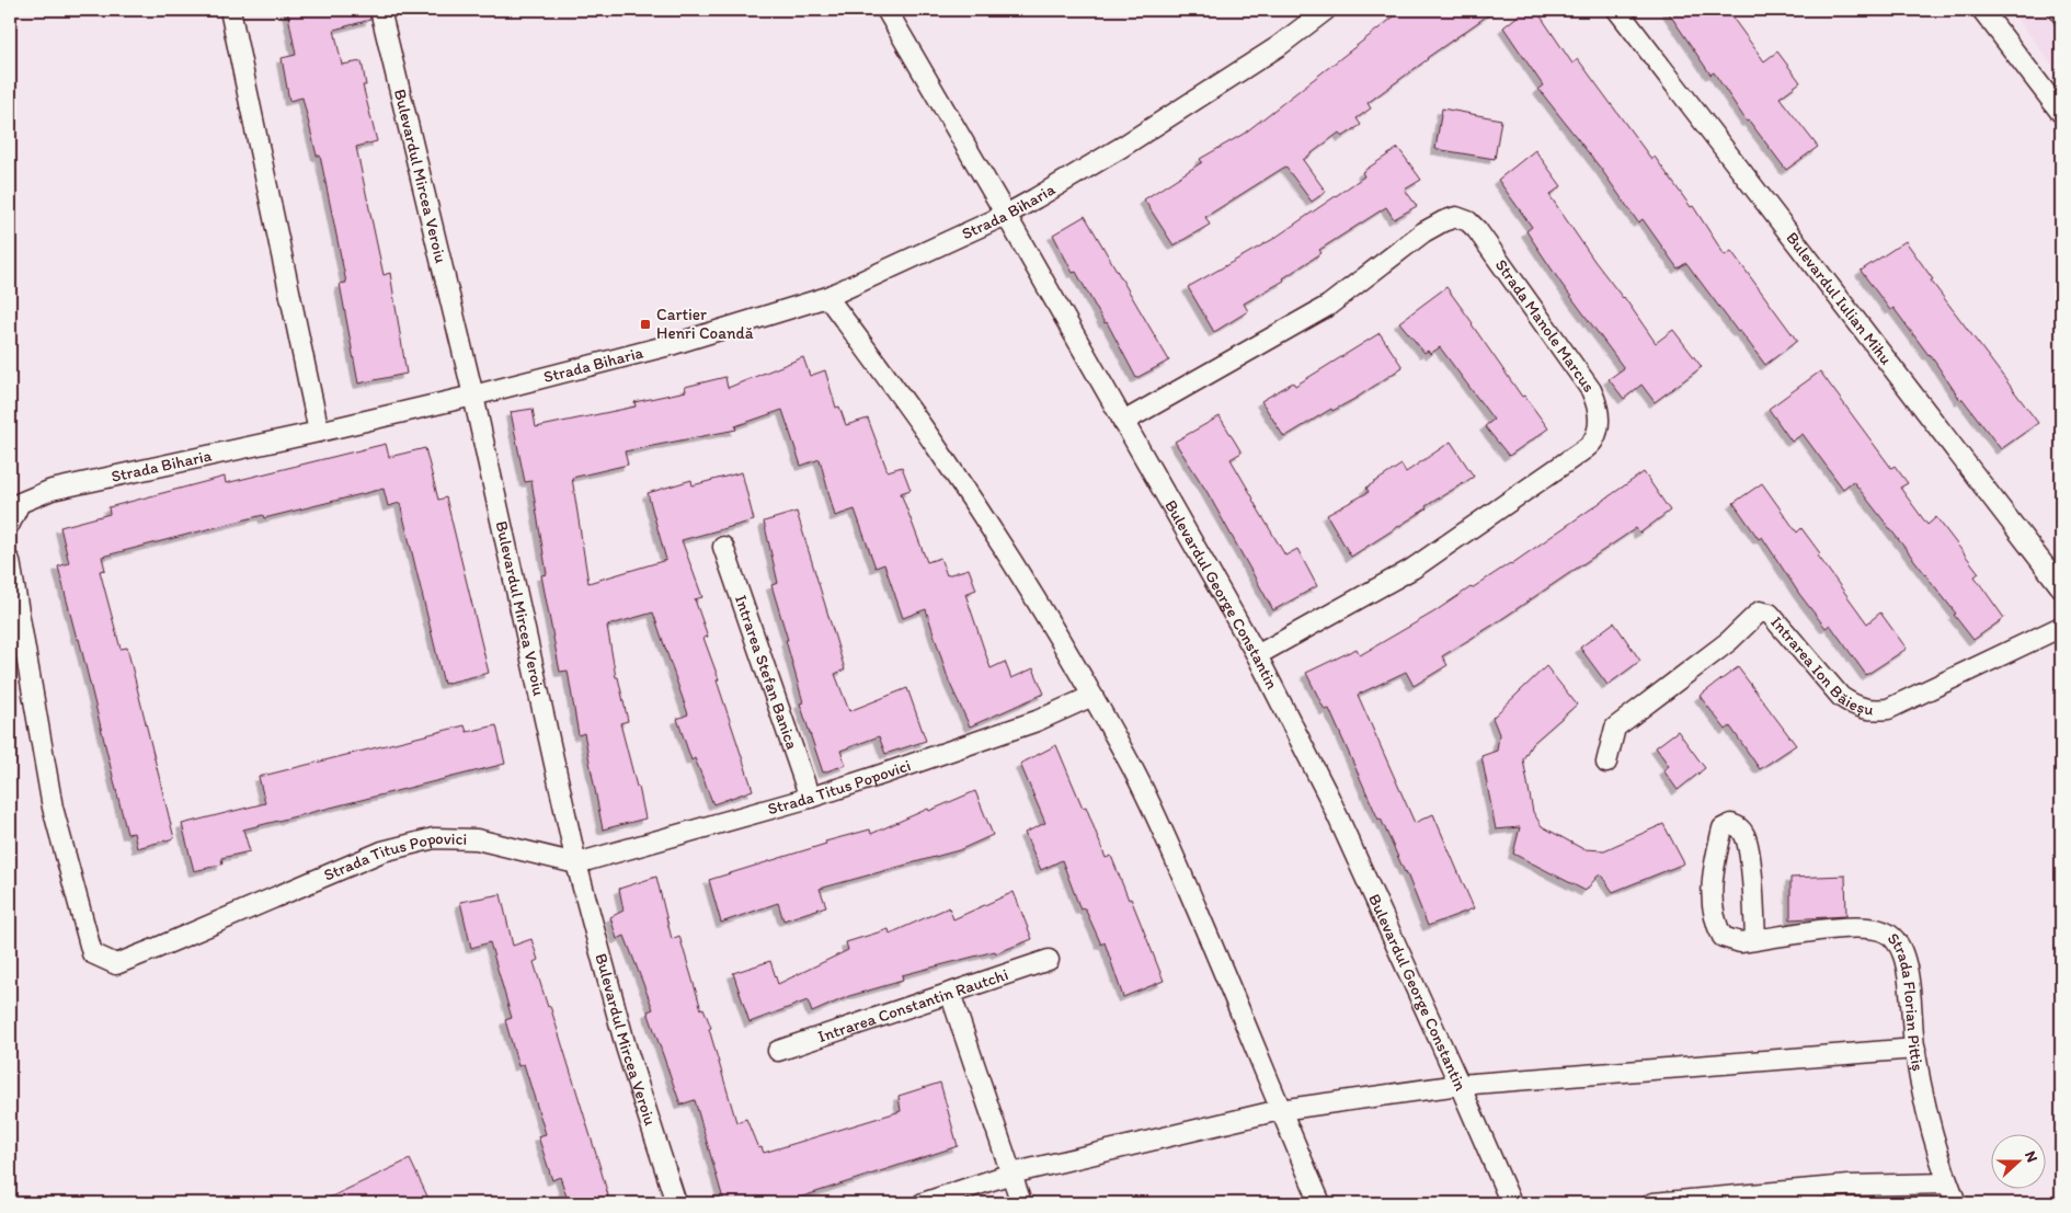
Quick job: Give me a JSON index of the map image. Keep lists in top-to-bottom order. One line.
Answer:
{"streets":{"street":["Bulevardul Mircea Veroiu","Strada Biharia","Bulevardul Iulian Mihu","Strada Manole Marcus","Bulevardul George Constantin","Intrarea Ion Băieșu","Intrarea Stefan Banica","Strada Titus Popovici","Intrarea Constantin Rautchi","Strada Florian Pittiș"]},"crossings":[["Bulevardul Mircea Veroiu","Strada Biharia"],["Bulevardul Mircea Veroiu","Strada Titus Popovici"],["Strada Biharia","Bulevardul George Constantin"],["Strada Manole Marcus","Bulevardul George Constantin"],["Intrarea Stefan Banica","Strada Titus Popovici"]],"places":{"transit":["Cartier Henri Coandă"]},"north":"right"}
